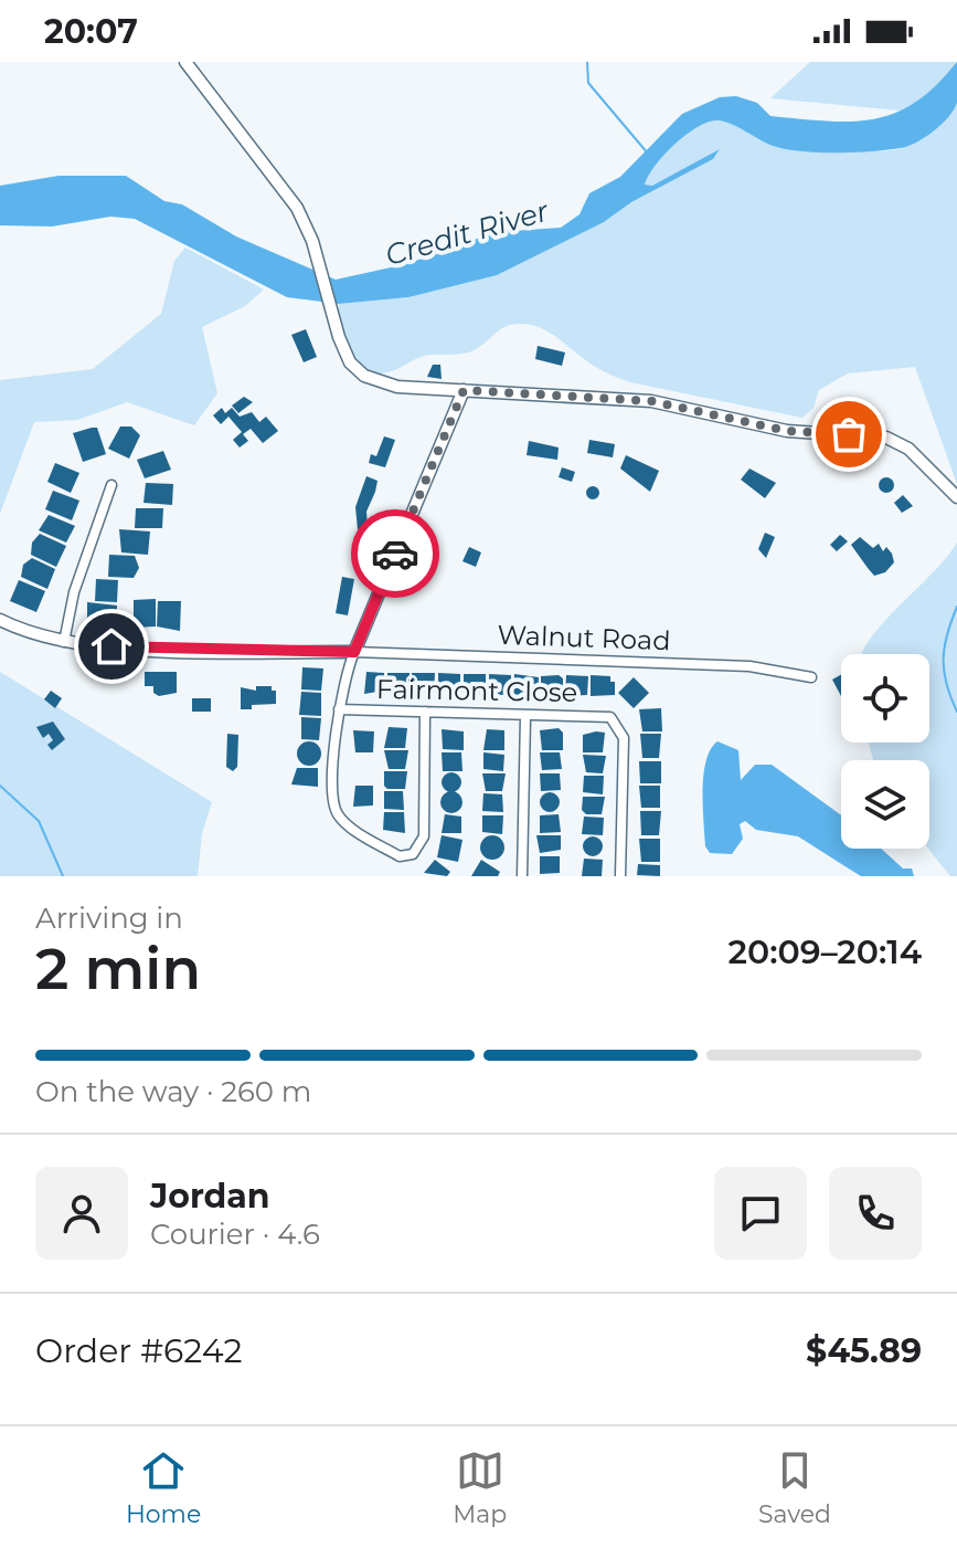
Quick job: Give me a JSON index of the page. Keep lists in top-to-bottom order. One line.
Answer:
{"streets":{"street":["Walnut Road","Fairmont Close"]},"water":["Credit River"],"page":{"status":"20:07","heading":["2 min","Arriving in","20:09–20:14"],"panel":["Jordan","Courier · 4.6","Order #6242","$45.89"],"bar":"On the way · 260 m","tabs":["Home","Map","Saved"]}}
